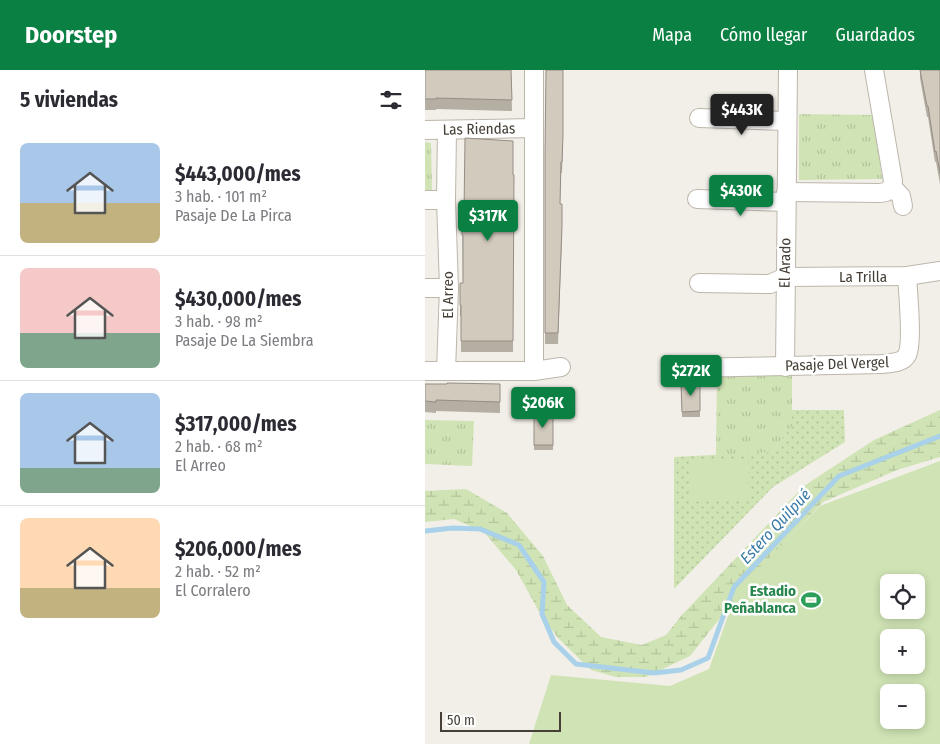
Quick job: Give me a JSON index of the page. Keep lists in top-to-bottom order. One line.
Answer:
{"streets":{"street":["Las Riendas","El Arado","La Trilla","El Arreo","Pasaje Del Vergel"]},"crossings":[["Las Riendas","El Arreo"],["El Arado","La Trilla"],["El Arado","Pasaje Del Vergel"],["La Trilla","Pasaje Del Vergel"]],"water":["Estero Quilpué"],"places":{"sports":["Estadio Peñablanca"]},"scale_bar":"50 m","page":{"header":"Doorstep","nav":["Mapa","Cómo llegar","Guardados"],"heading":"5 viviendas","price":["$443K","$430K","$317K","$272K","$206K"],"list":[{"name":"$443,000/mes","note":"3 hab. · 101 m² · Pasaje De La Pirca"},{"name":"$430,000/mes","note":"3 hab. · 98 m² · Pasaje De La Siembra"},{"name":"$317,000/mes","note":"2 hab. · 68 m² · El Arreo"},{"name":"$206,000/mes","note":"2 hab. · 52 m² · El Corralero"}],"map_buttons":["+","−"],"scale":"50 m"}}
